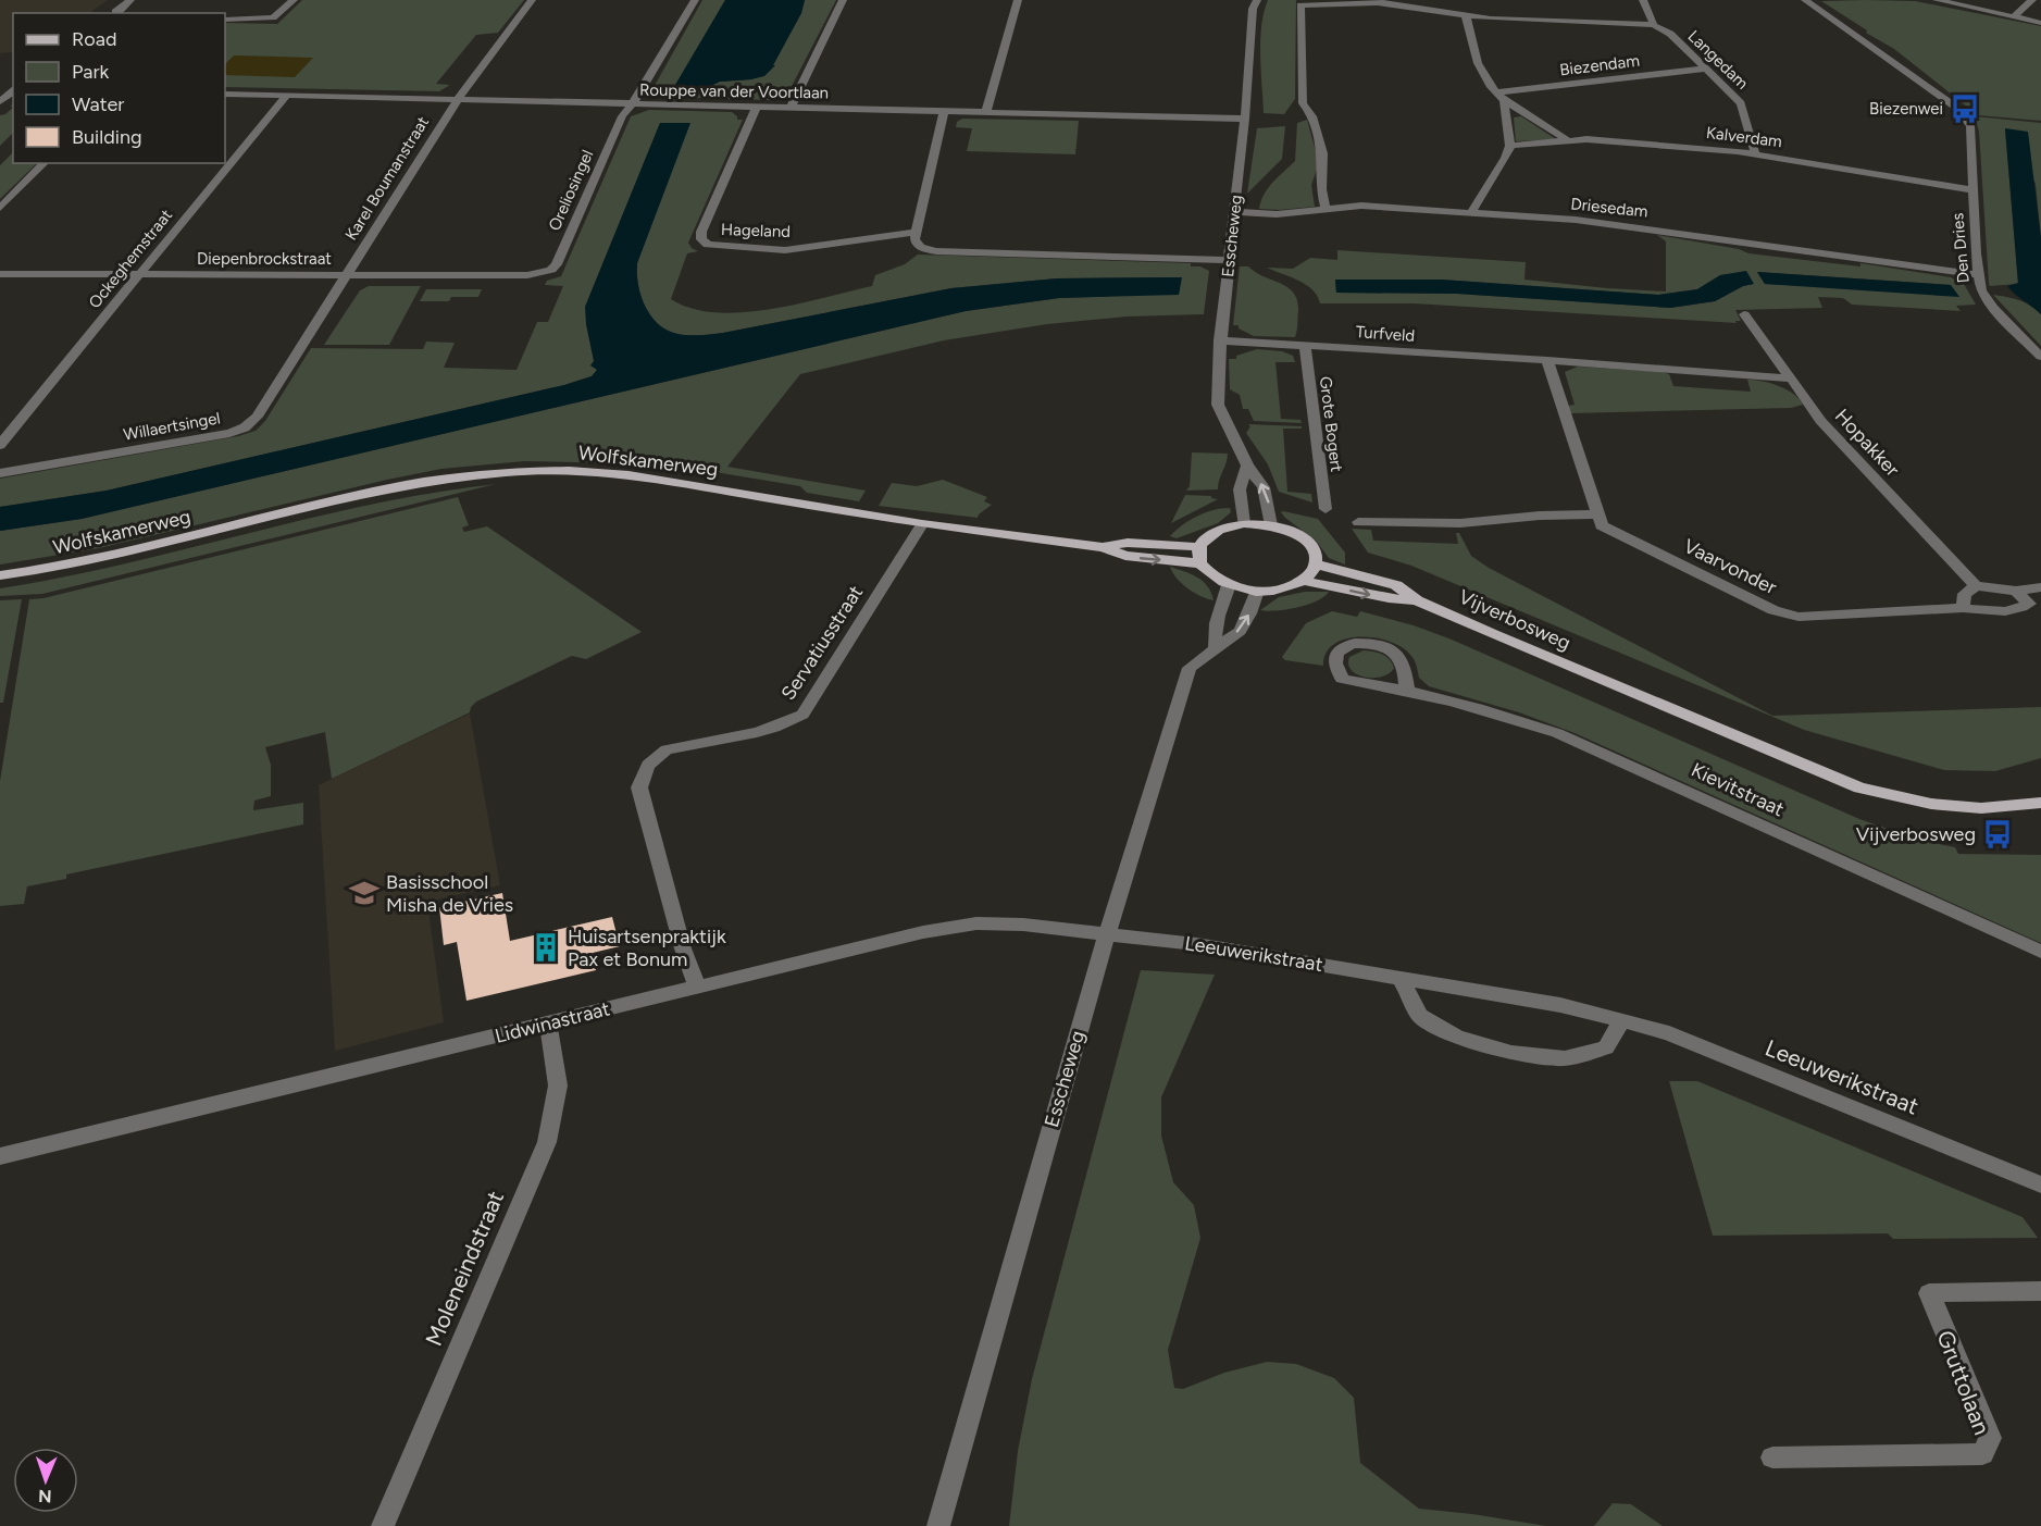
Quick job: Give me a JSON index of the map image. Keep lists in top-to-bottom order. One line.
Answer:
{"streets":{"main road":["Wolfskamerweg","Vijverbosweg"],"street":["Langedam","Biezendam","Rouppe van der Voortlaan","Kalverdam","Karel Boumanstraat","Oreliosingel","Driesedam","Hageland","Esscheweg","Den Dries","Ockeghemstraat","Diepenbrockstraat","Turfveld","Grote Bogert","Willaertsingel","Hopakker","Vaarvonder","Servatiusstraat","Kievitstraat","Leeuwerikstraat","Lidwinastraat","Moleneindstraat","Gruttolaan"]},"crossings":[["Langedam","Biezendam"],["Langedam","Kalverdam"],["Rouppe van der Voortlaan","Karel Boumanstraat"],["Rouppe van der Voortlaan","Oreliosingel"],["Rouppe van der Voortlaan","Hageland"],["Rouppe van der Voortlaan","Esscheweg"],["Rouppe van der Voortlaan","Ockeghemstraat"],["Kalverdam","Den Dries"],["Karel Boumanstraat","Diepenbrockstraat"],["Karel Boumanstraat","Willaertsingel"],["Oreliosingel","Diepenbrockstraat"],["Driesedam","Esscheweg"],["Driesedam","Den Dries"],["Esscheweg","Turfveld"],["Esscheweg","Wolfskamerweg"],["Esscheweg","Vijverbosweg"],["Esscheweg","Leeuwerikstraat"],["Esscheweg","Lidwinastraat"],["Ockeghemstraat","Diepenbrockstraat"],["Diepenbrockstraat","Willaertsingel"],["Turfveld","Grote Bogert"],["Turfveld","Hopakker"],["Wolfskamerweg","Vijverbosweg"],["Wolfskamerweg","Servatiusstraat"],["Servatiusstraat","Lidwinastraat"],["Leeuwerikstraat","Lidwinastraat"],["Lidwinastraat","Moleneindstraat"]],"places":{"bus stop":["Biezenwei","Vijverbosweg"],"school or university":["Basisschool Misha de Vries"],"building":["Huisartsenpraktijk Pax et Bonum"]},"legend":["Road","Park","Water","Building"],"north":"bottom"}
